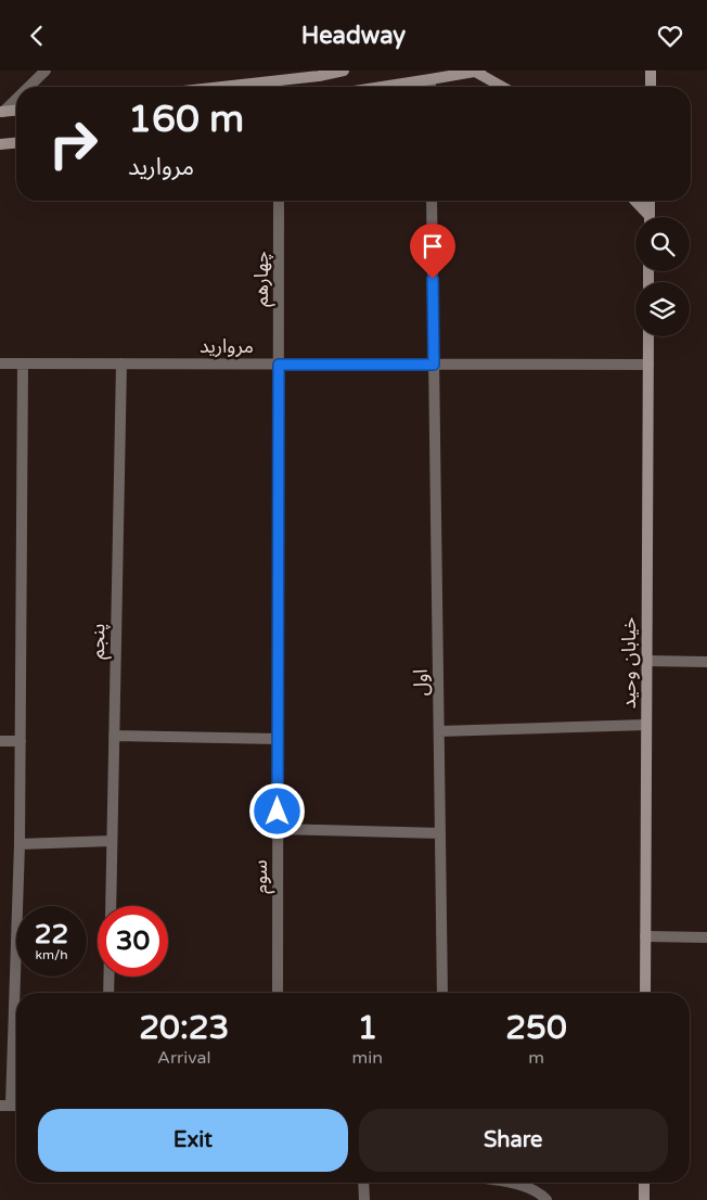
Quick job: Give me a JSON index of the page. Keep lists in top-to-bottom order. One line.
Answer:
{"streets":{"main road":["خیابان وحید"],"street":["چهارهم","مروارید","پنجم","اول","سوم"]},"crossings":[["چهارهم","مروارید"],["چهارهم","سوم"],["مروارید","پنجم"],["مروارید","خیابان وحید"],["مروارید","اول"],["مروارید","سوم"]],"page":{"header":"Headway","turn":["160 m","مروارید"],"speed":"22 km/h","limit":"30","eta":["20:23","Arrival","1","min","250","m"],"buttons":["Exit","Share"]}}
